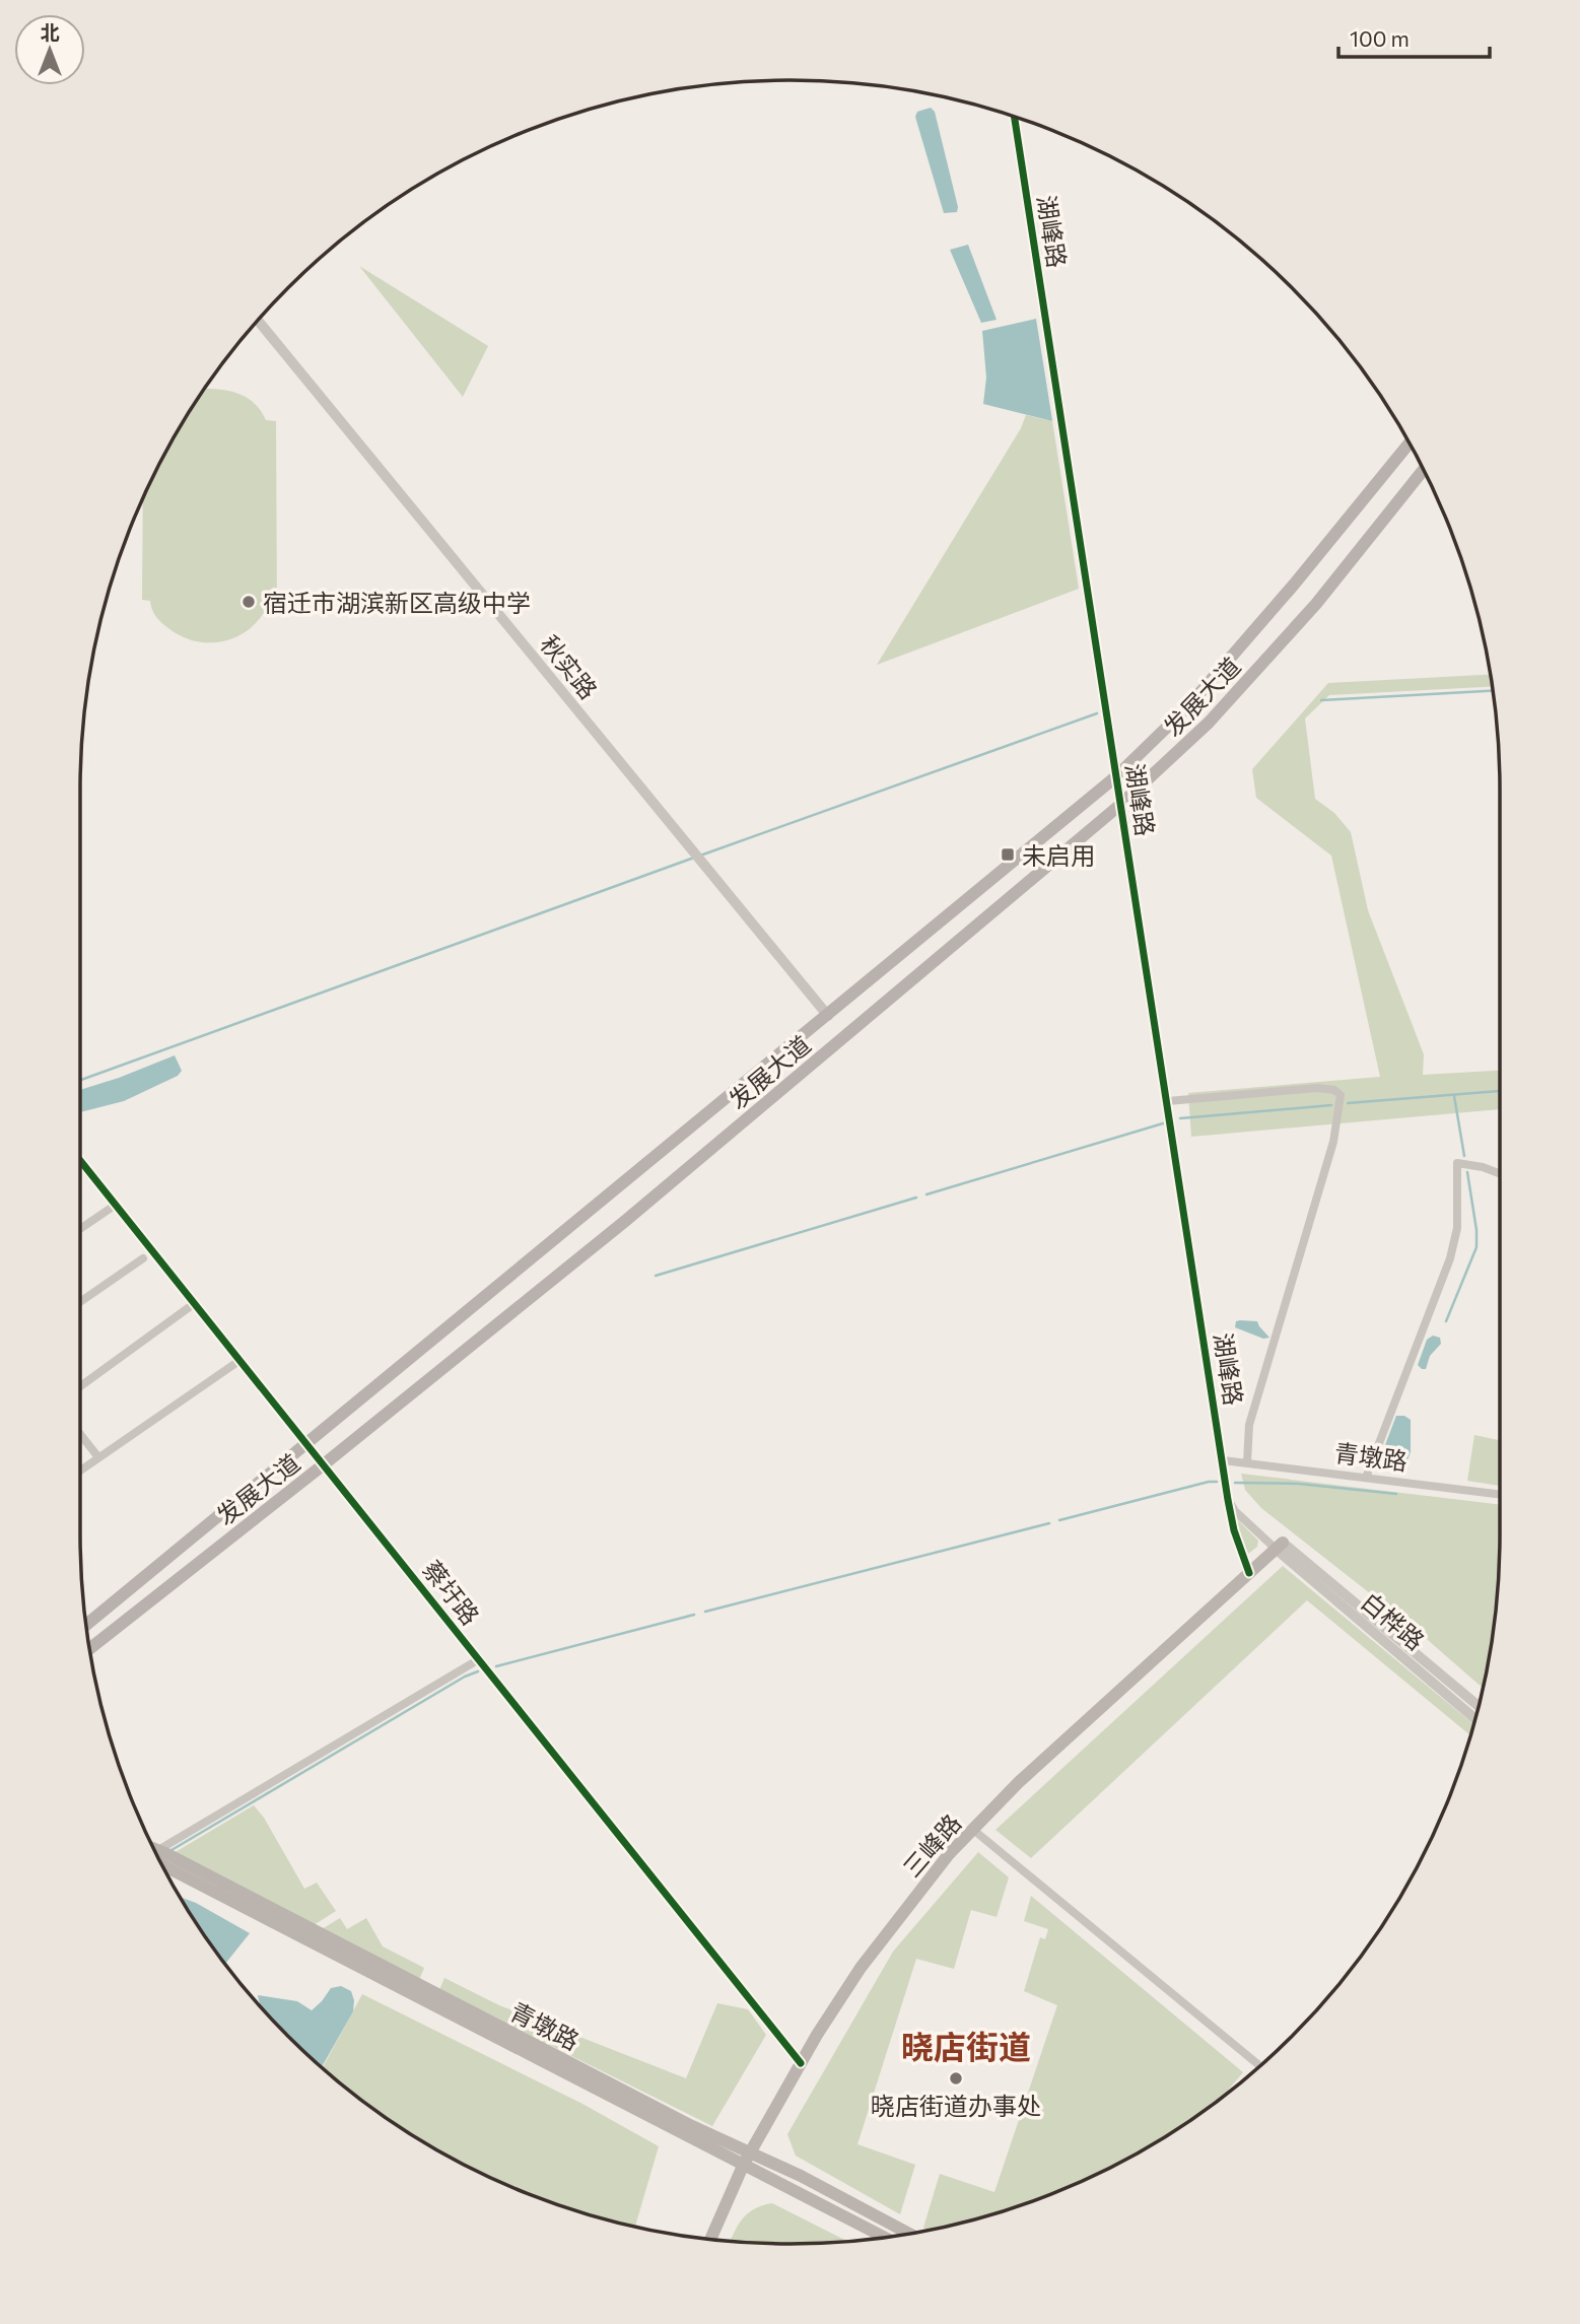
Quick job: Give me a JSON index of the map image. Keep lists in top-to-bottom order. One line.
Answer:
{"streets":{"main road":["发展大道","青墩路","三峰路"],"street":["湖峰路","秋实路","蔡圩路","白桦路"]},"crossings":[["湖峰路","发展大道"],["湖峰路","青墩路"],["湖峰路","三峰路"],["秋实路","发展大道"],["发展大道","蔡圩路"],["青墩路","三峰路"],["蔡圩路","三峰路"],["白桦路","三峰路"]],"districts":["晓店街道"],"places":{"other":["宿迁市湖滨新区高级中学","晓店街道办事处"],"transit":["未启用"]},"scale_bar":"100 m","north":"top"}
